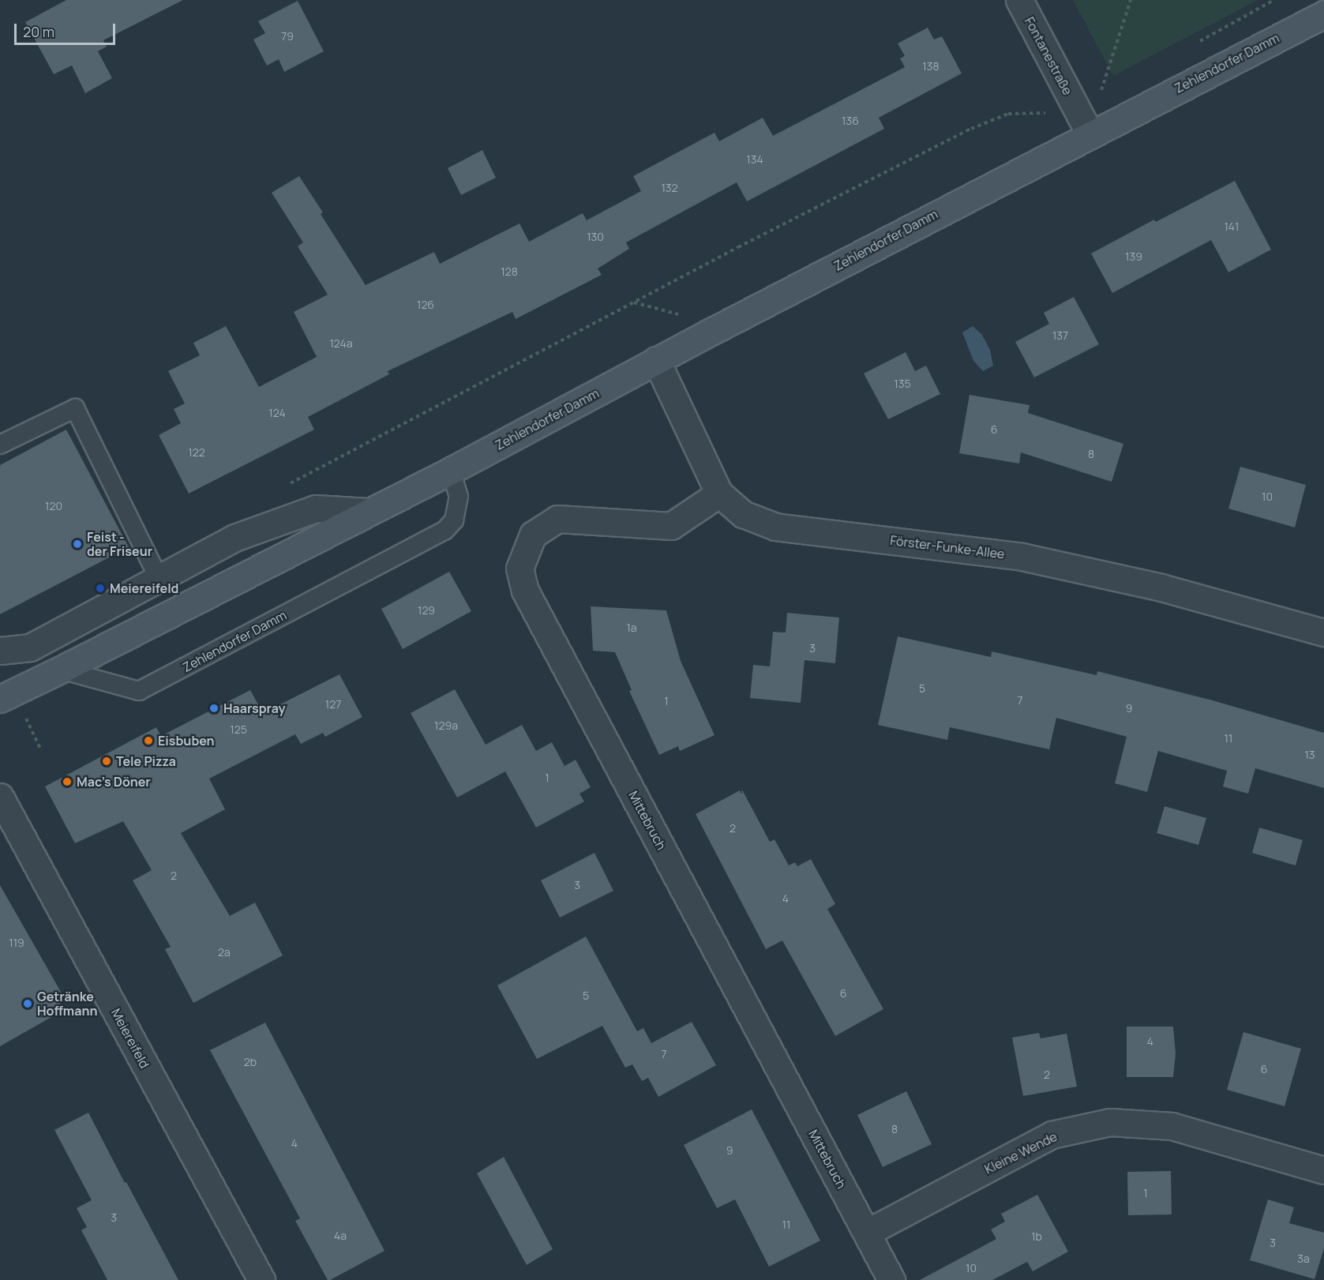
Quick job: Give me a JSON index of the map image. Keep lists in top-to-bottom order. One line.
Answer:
{"streets":{"main road":["Zehlendorfer Damm"],"street":["Fontanestraße","Förster-Funke-Allee","Mittebruch","Meiereifeld","Kleine Wende"]},"crossings":[["Fontanestraße","Zehlendorfer Damm"],["Zehlendorfer Damm","Förster-Funke-Allee"],["Förster-Funke-Allee","Mittebruch"],["Mittebruch","Kleine Wende"]],"places":["Feist - der Friseur","Meiereifeld","Haarspray","Eisbuben","Tele Pizza","Mac's Döner","Getränke Hoffmann"],"house_numbers":["79","138","136","134","132","141","130","139","128","126","137","124a","135","124","6","122","8","10","120","129","1a","3","5","7","1","127","9","129a","125","11","13","1","2","2","3","4","119","2a","6","5","4","7","2b","6","2","8","4","9","1","3","11","4a","1b","3","3a","10"],"scale_bar":"20 m"}
